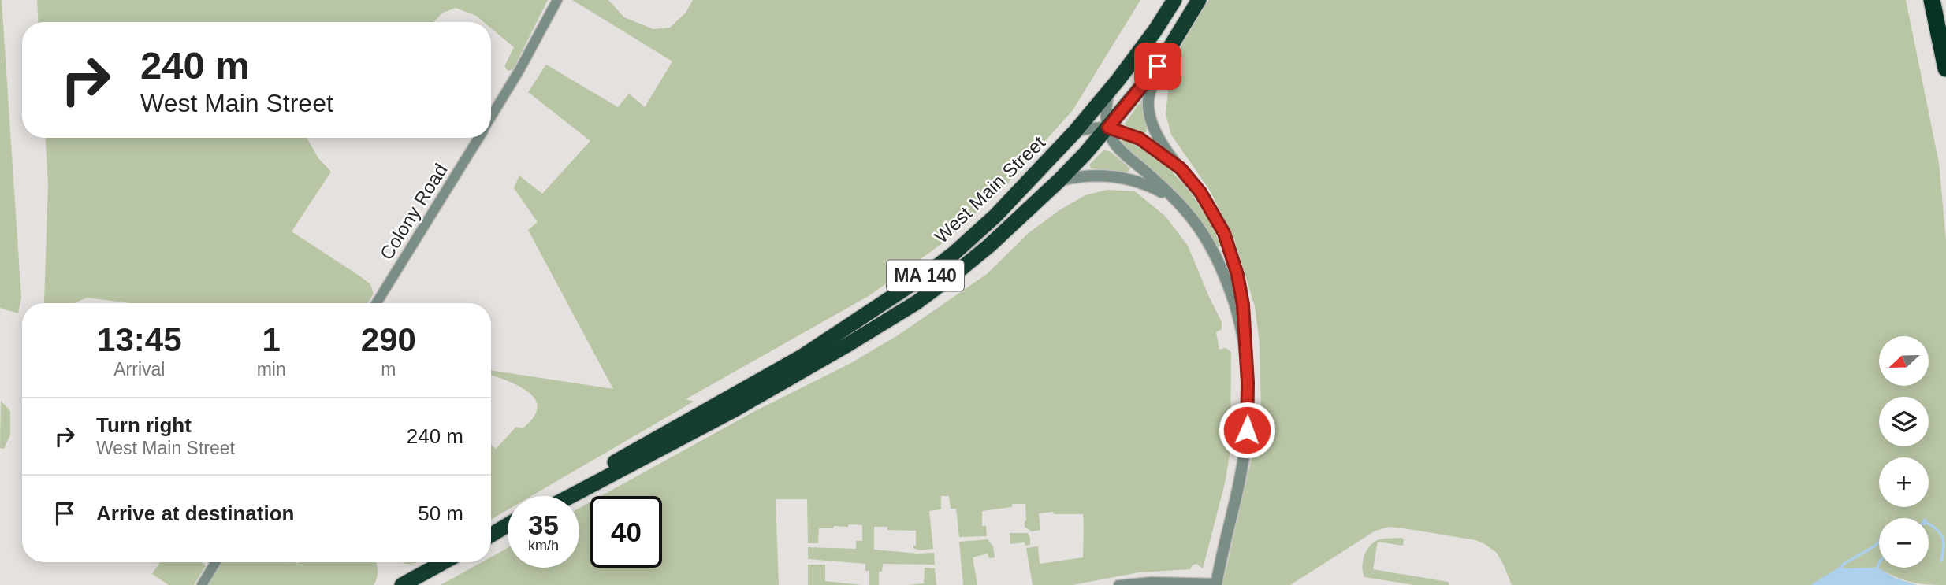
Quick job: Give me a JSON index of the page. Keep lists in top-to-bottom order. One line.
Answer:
{"streets":{"highway":["West Main Street","MA 140"],"street":["Colony Road"]},"north":"left","page":{"turn":["240 m","West Main Street"],"eta":["13:45","Arrival","1","min","290","m"],"map_buttons":["+","−"],"list":[{"name":"Turn right","note":"West Main Street","value":"240 m"},{"name":"Arrive at destination","value":"50 m"}],"speed":"35 km/h","limit":"40"}}
